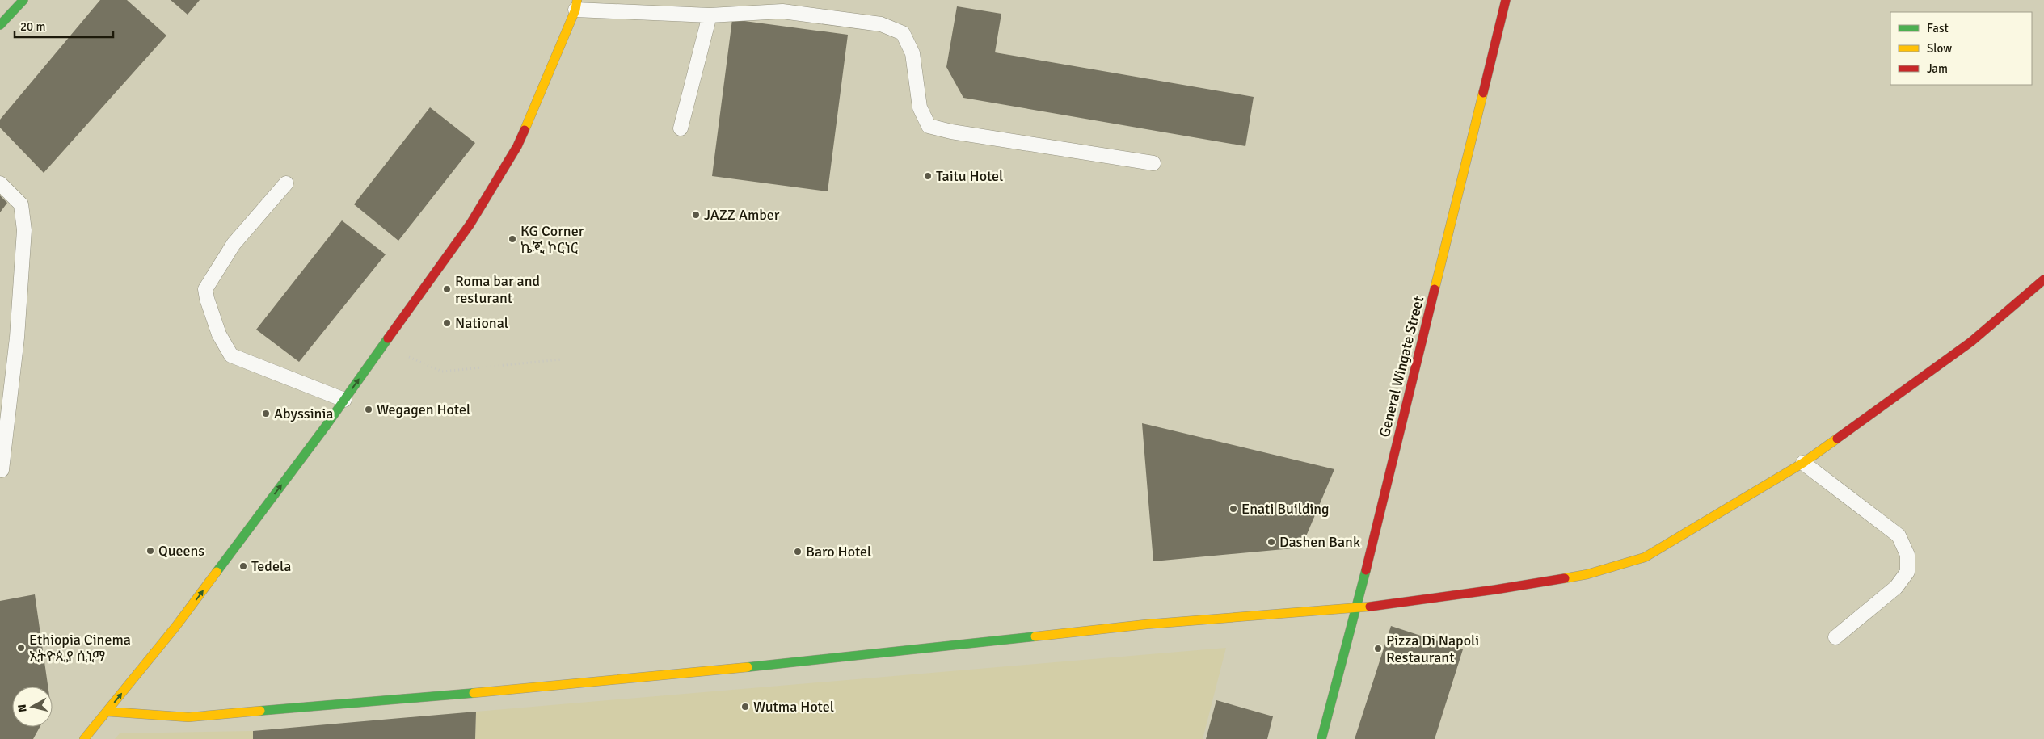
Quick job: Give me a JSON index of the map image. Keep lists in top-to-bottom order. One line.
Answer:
{"streets":{"main road":["General Wingate Street"]},"places":["Taitu Hotel","JAZZ Amber","KG Corner ኬጂ ኮርነር","Roma bar and resturant","National","Wegagen Hotel","Abyssinia","Enati Building","Dashen Bank","Queens","Baro Hotel","Tedela","Ethiopia Cinema ኢትዮጲያ ሲኒማ","Pizza Di Napoli Restaurant","Wutma Hotel"],"legend":["Fast","Slow","Jam"],"scale_bar":"20 m","north":"left"}
